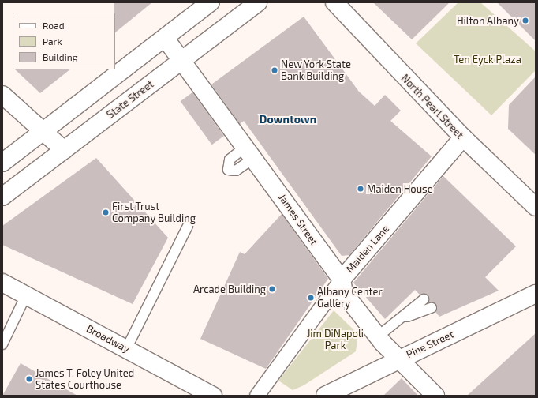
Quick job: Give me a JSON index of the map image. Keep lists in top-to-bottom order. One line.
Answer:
{"streets":{"street":["State Street","North Pearl Street","James Street","Maiden Lane","Broadway","Pine Street"]},"crossings":[["State Street","James Street"],["North Pearl Street","Maiden Lane"],["James Street","Maiden Lane"],["James Street","Pine Street"]],"districts":["Downtown"],"parks":["Ten Eyck Plaza","Jim DiNapoli Park"],"places":["Hilton Albany","New York State Bank Building","Maiden House","First Trust Company Building","Arcade Building","Albany Center Gallery","James T. Foley United States Courthouse"],"legend":["Road","Park","Building"]}
